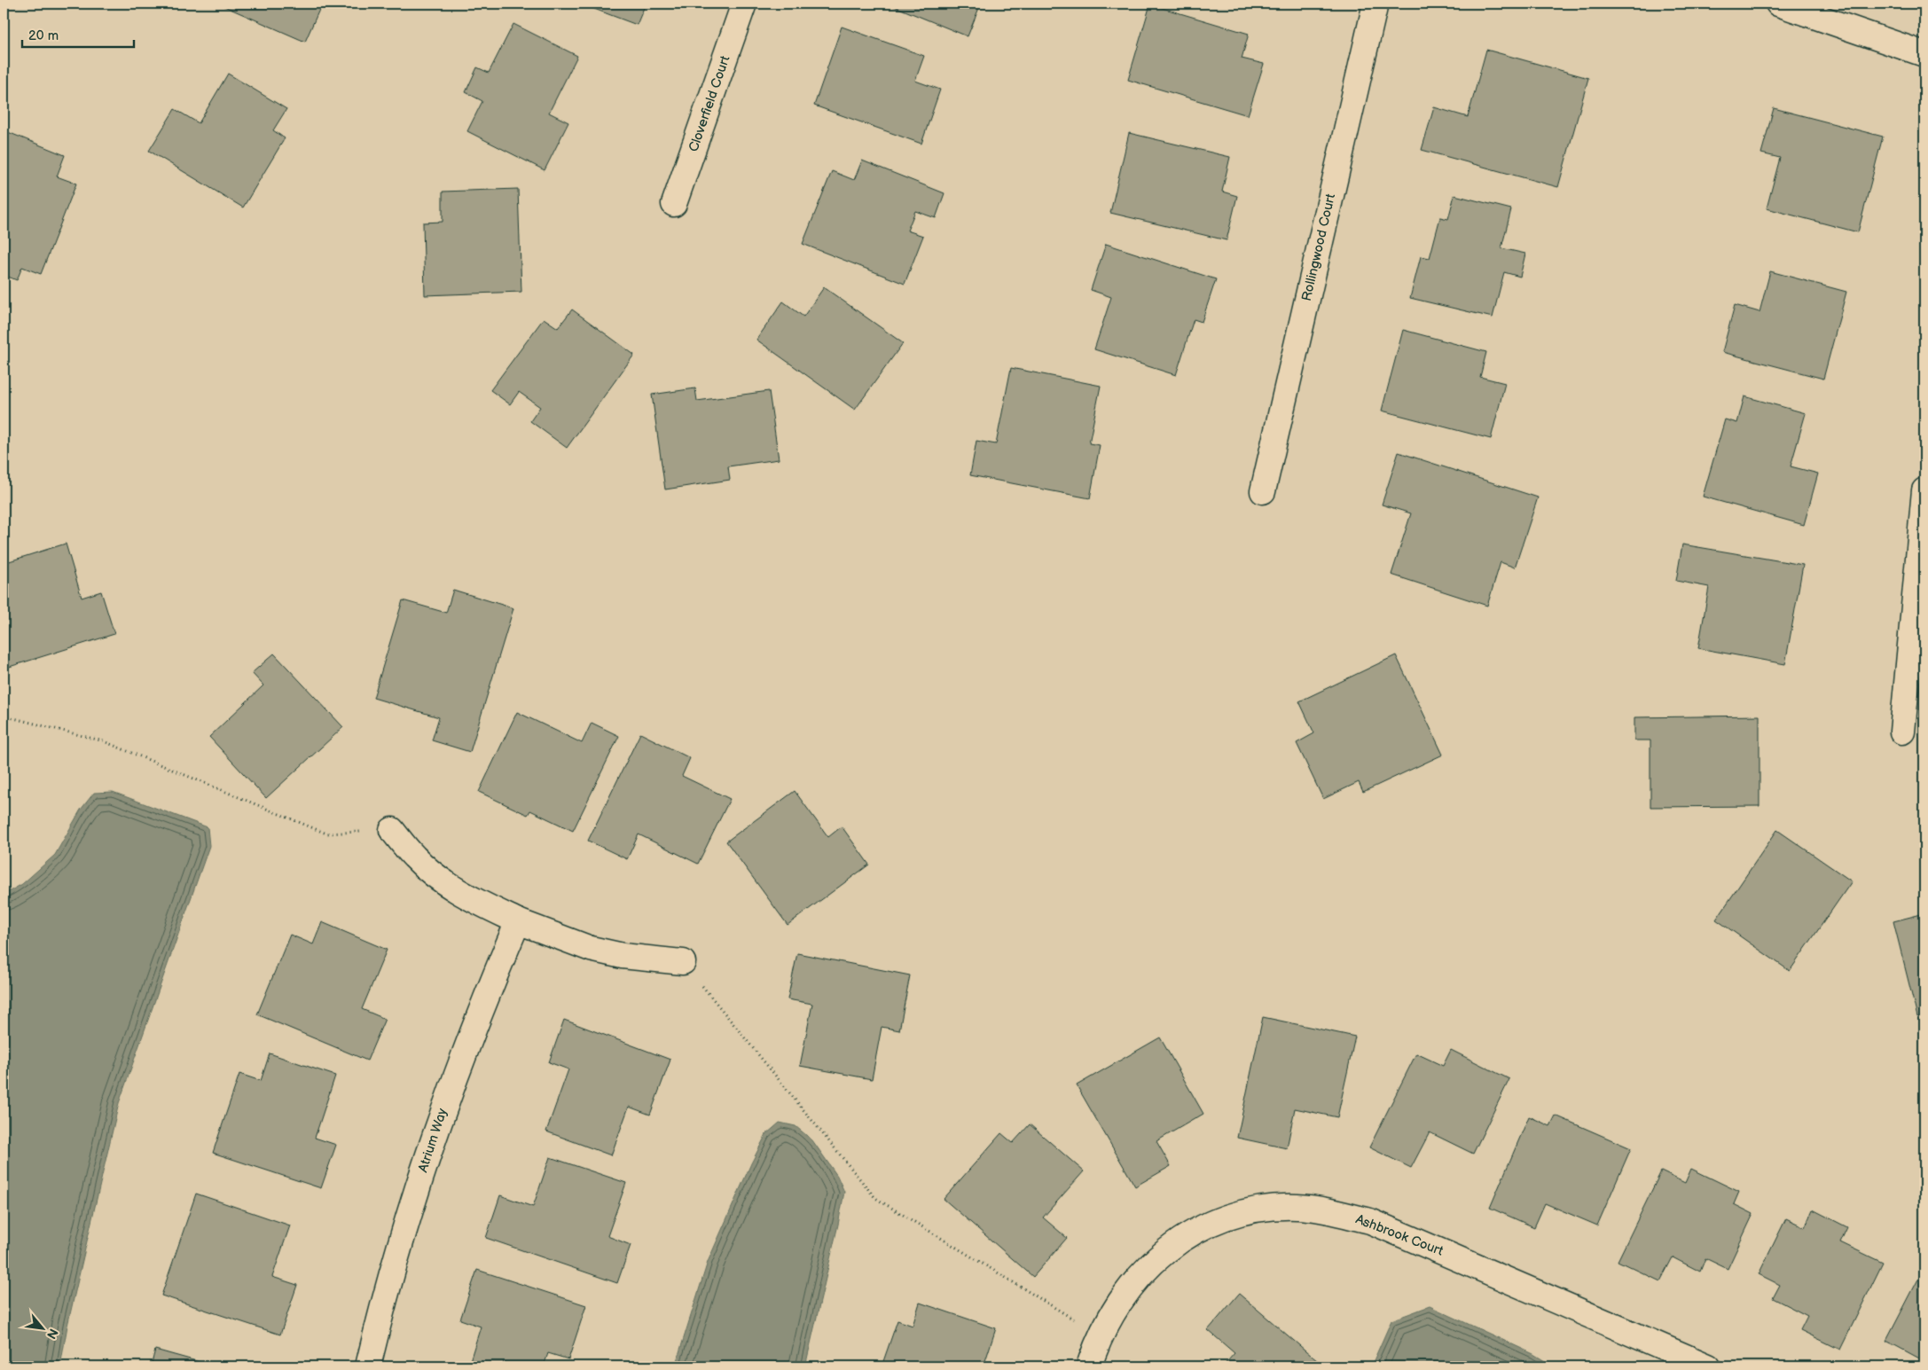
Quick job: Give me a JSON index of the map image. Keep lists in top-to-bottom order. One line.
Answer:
{"streets":{"street":["Cloverfield Court","Rollingwood Court","Atrium Way","Ashbrook Court"]},"scale_bar":"20 m","north":"bottom right"}
